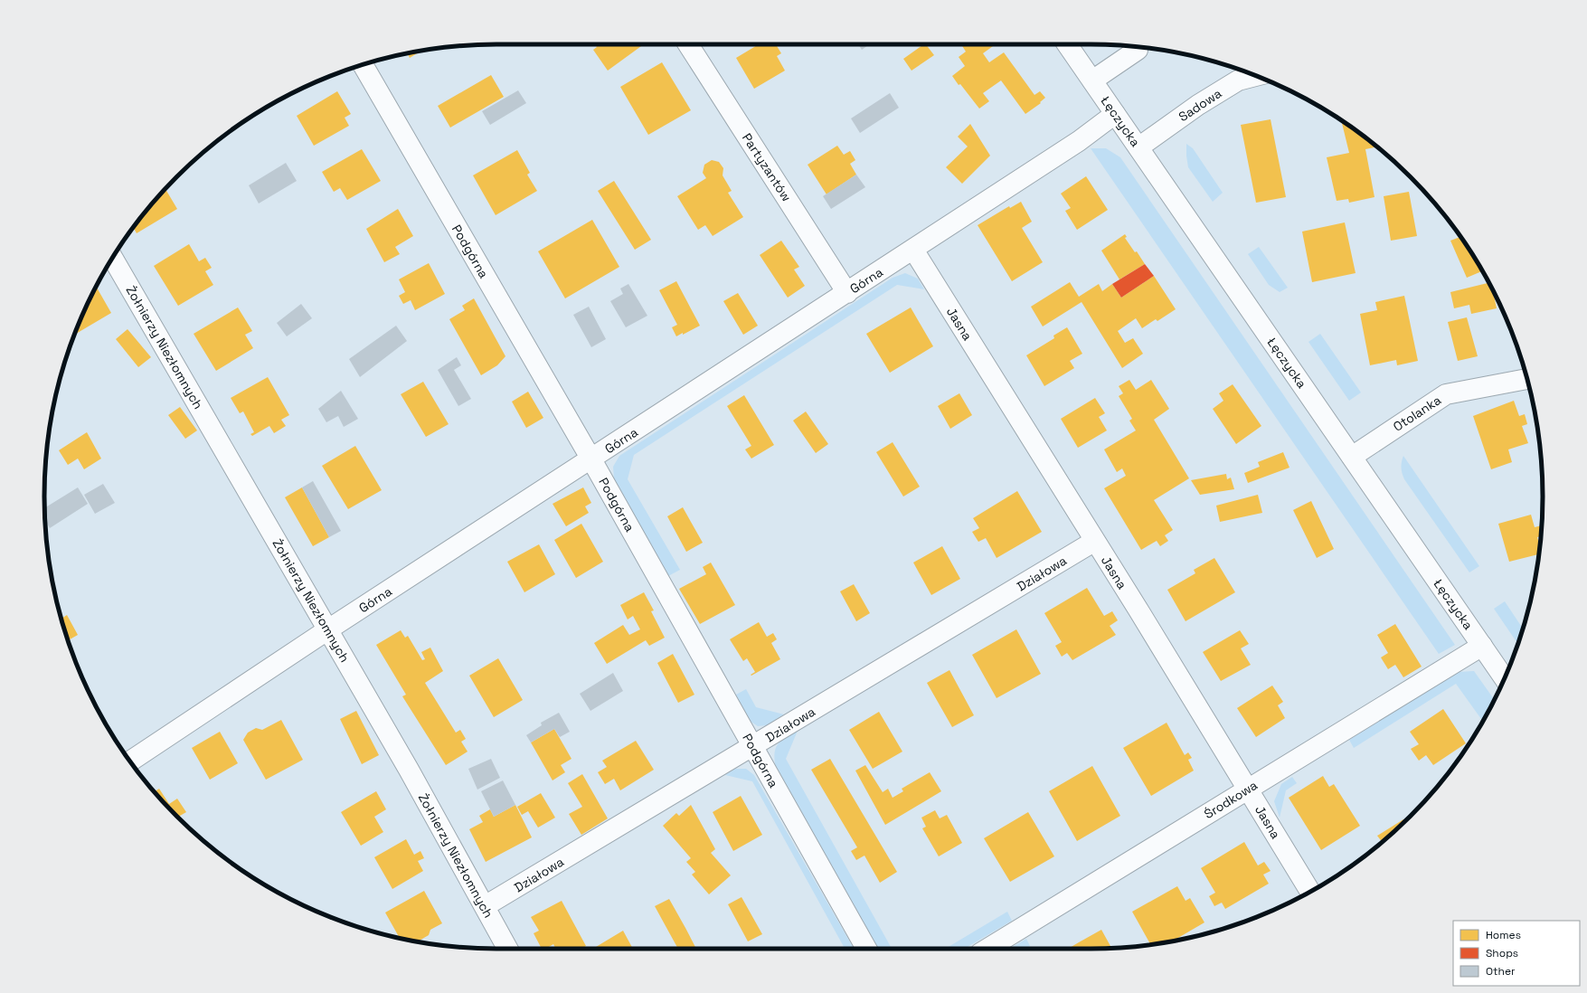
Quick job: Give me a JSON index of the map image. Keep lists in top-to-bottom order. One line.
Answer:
{"streets":{"street":["Sadowa","Łęczycka","Partyzantów","Podgórna","Górna","Jasna","Żołnierzy Niezłomnych","Otolanka","Działowa","Środkowa"]},"crossings":[["Sadowa","Łęczycka"],["Łęczycka","Górna"],["Łęczycka","Otolanka"],["Łęczycka","Środkowa"],["Partyzantów","Górna"],["Podgórna","Górna"],["Podgórna","Działowa"],["Górna","Jasna"],["Górna","Żołnierzy Niezłomnych"],["Jasna","Działowa"],["Jasna","Środkowa"],["Żołnierzy Niezłomnych","Działowa"]],"legend":["Homes","Shops","Other"]}
